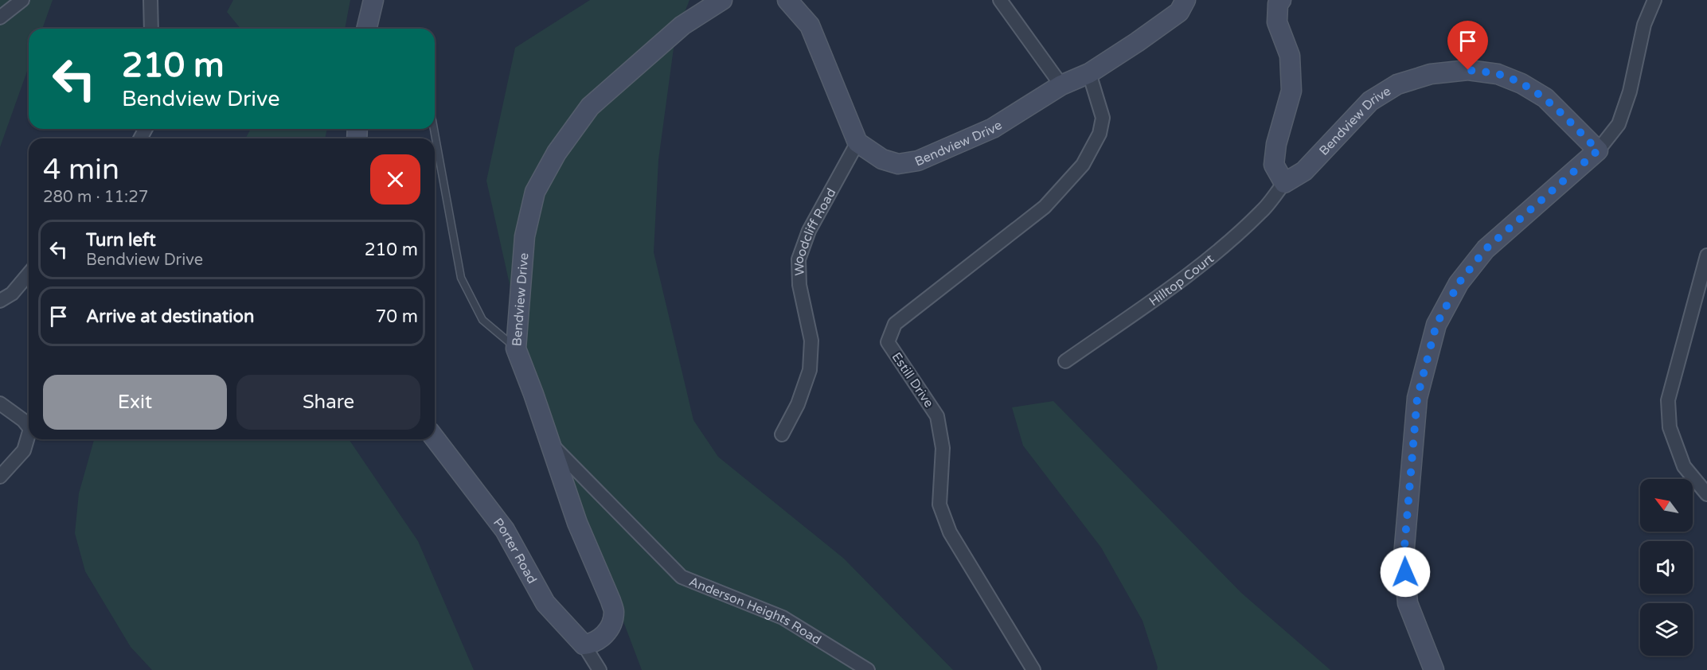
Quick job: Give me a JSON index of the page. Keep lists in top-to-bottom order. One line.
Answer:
{"streets":{"street":["Bendview Drive","Woodcliff Road","Hilltop Court","Estill Drive","Porter Road","Anderson Heights Road"]},"crossings":[["Bendview Drive","Woodcliff Road"],["Bendview Drive","Hilltop Court"],["Bendview Drive","Estill Drive"],["Bendview Drive","Porter Road"],["Bendview Drive","Anderson Heights Road"]],"north":"top left","page":{"turn":["210 m","Bendview Drive"],"heading":["4 min","280 m · 11:27"],"list":[{"name":"Turn left","note":"Bendview Drive","value":"210 m"},{"name":"Arrive at destination","value":"70 m"}],"buttons":["Exit","Share"]}}
